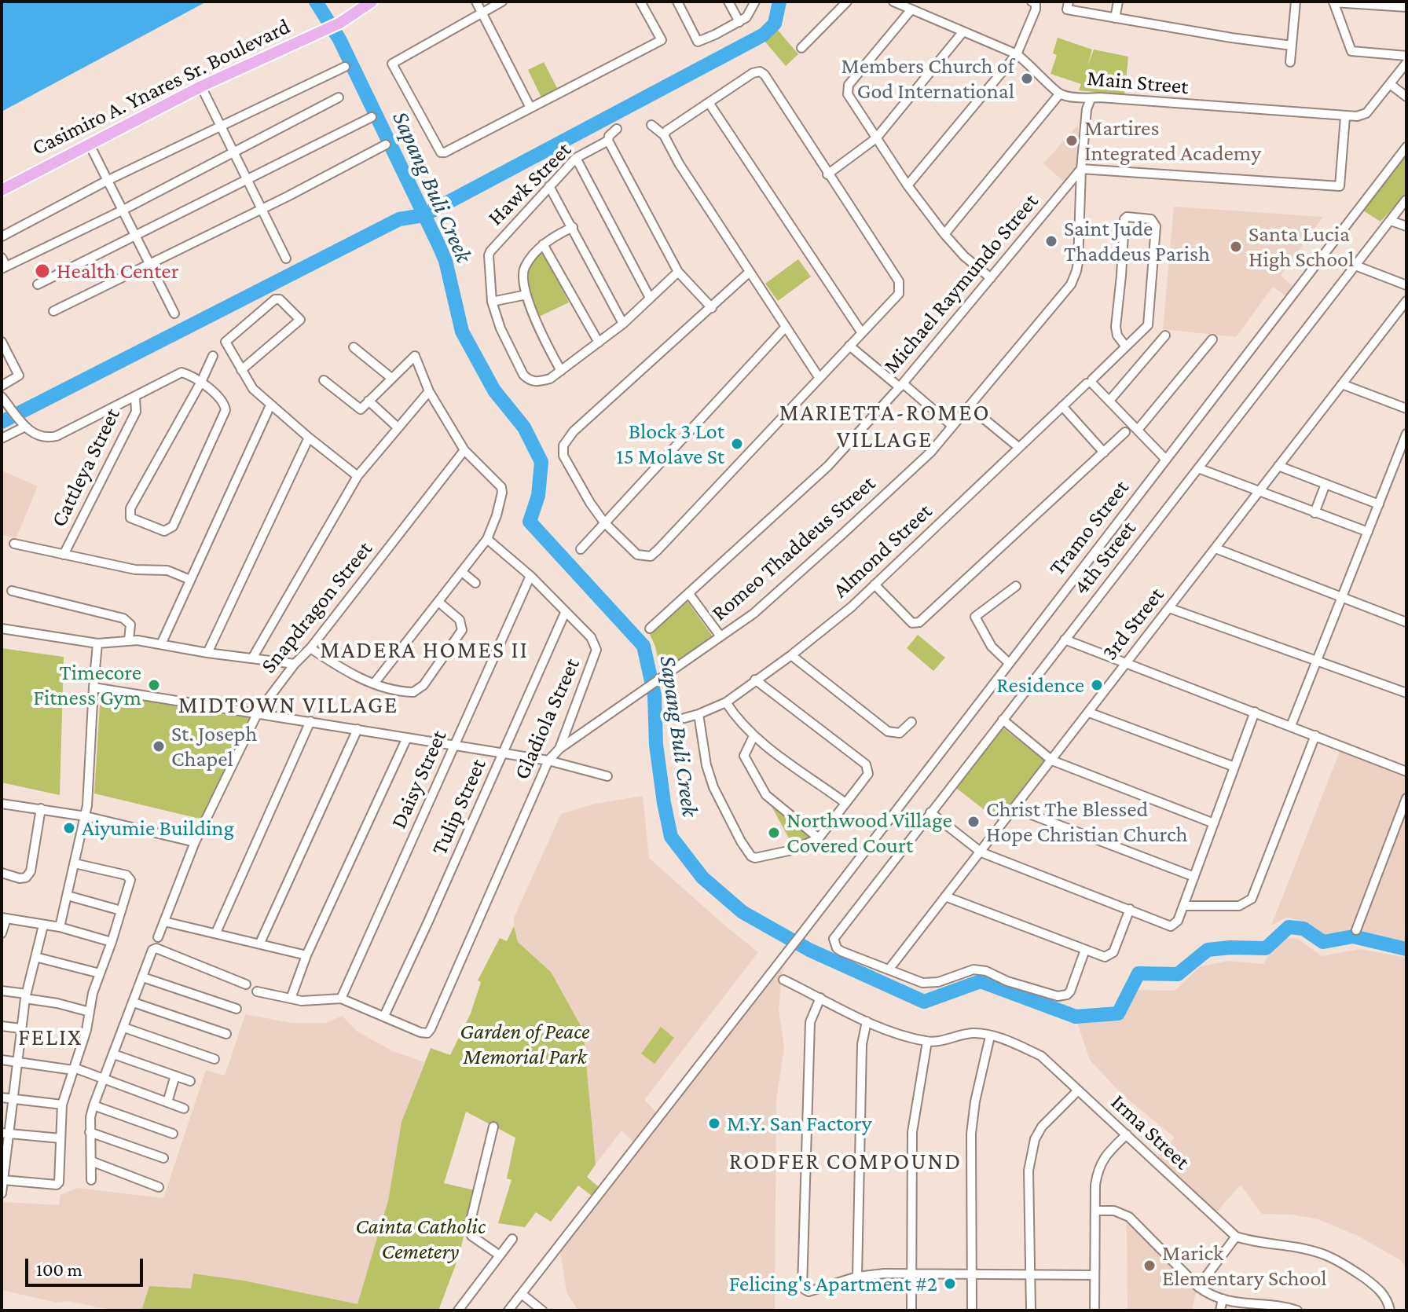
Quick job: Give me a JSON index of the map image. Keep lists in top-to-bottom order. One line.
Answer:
{"streets":{"main road":["Casimiro A. Ynares Sr. Boulevard"],"street":["Main Street","Hawk Street","Michael Raymundo Street","Cattleya Street","Tramo Street","Romeo Thaddeus Street","Almond Street","4th Street","Snapdragon Street","3rd Street","Gladiola Street","Daisy Street","Tulip Street","Irma Street"]},"crossings":[["Main Street","Romeo Thaddeus Street"],["Michael Raymundo Street","Romeo Thaddeus Street"],["Romeo Thaddeus Street","Gladiola Street"],["4th Street","3rd Street"],["Gladiola Street","Daisy Street"],["Gladiola Street","Tulip Street"]],"districts":["MARIETTA-ROMEO VILLAGE","MADERA HOMES II","MIDTOWN VILLAGE","FELIX","RODFER COMPOUND"],"water":["Sapang Buli Creek"],"parks":["Garden of Peace Memorial Park","Cainta Catholic Cemetery"],"places":["Members Church of God International","Martires Integrated Academy","Saint Jude Thaddeus Parish","Santa Lucia High School","Health Center","Block 3 Lot 15 Molave St","Timecore Fitness Gym","Residence","St. Joseph Chapel","Christ The Blessed Hope Christian Church","Aiyumie Building","Northwood Village Covered Court","M.Y. San Factory","Marick Elementary School","Felicing's Apartment #2"],"scale_bar":"100 m"}
